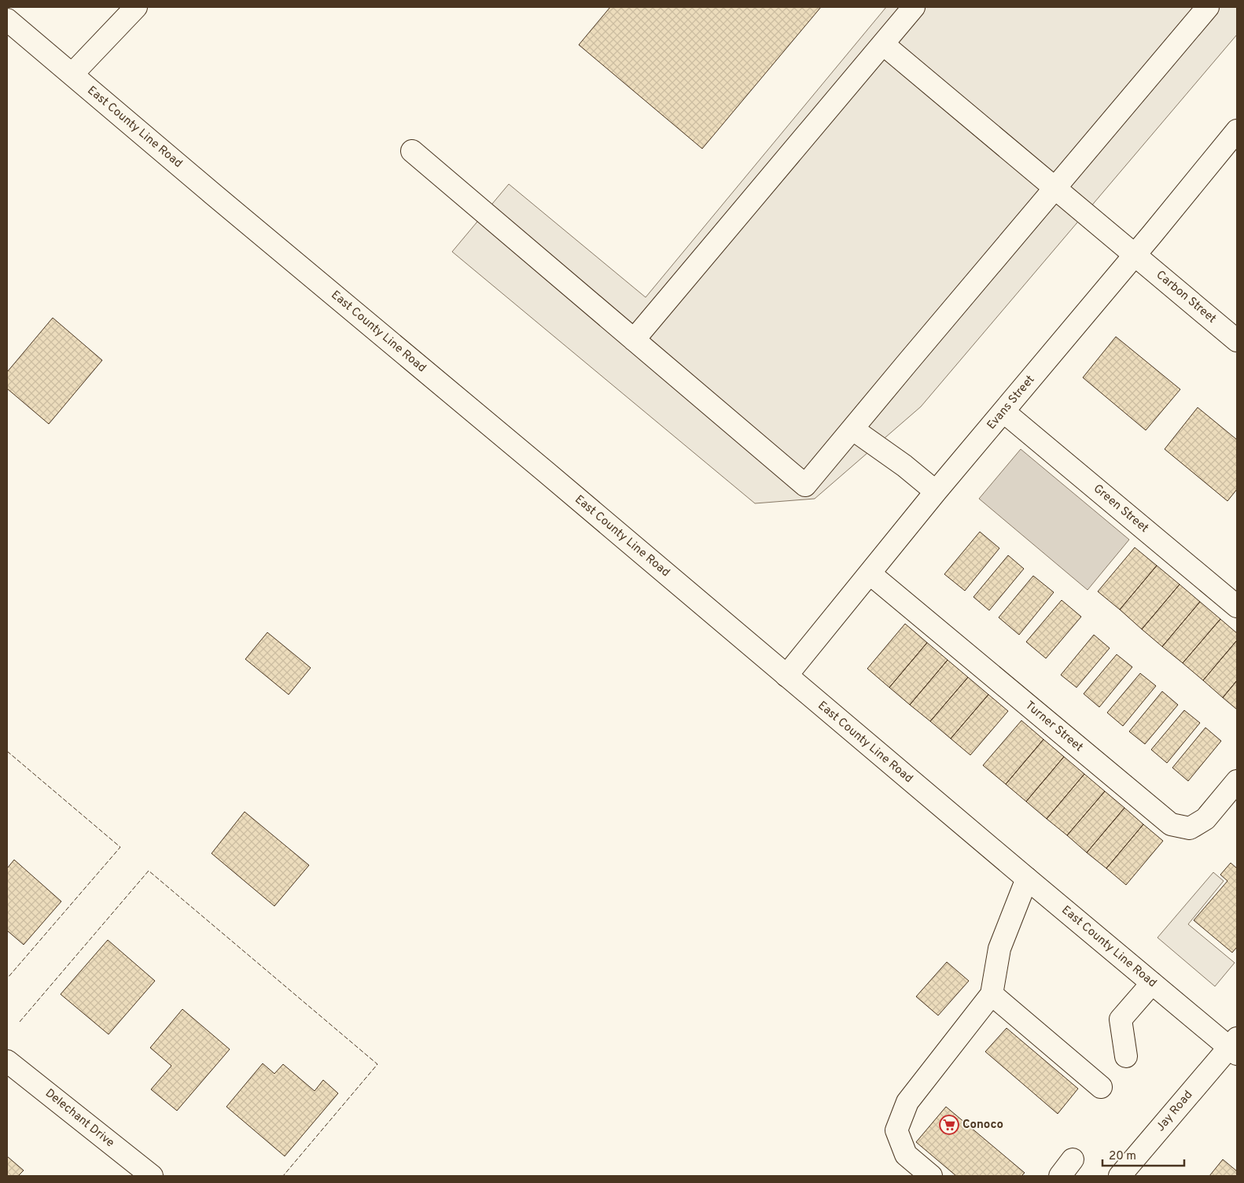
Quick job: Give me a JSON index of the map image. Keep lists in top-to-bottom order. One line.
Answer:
{"streets":{"street":["East County Line Road","Carbon Street","Evans Street","Green Street","Turner Street","Jay Road","Delechant Drive"]},"crossings":[["East County Line Road","Evans Street"],["East County Line Road","Jay Road"],["Carbon Street","Evans Street"],["Evans Street","Green Street"],["Evans Street","Turner Street"]],"places":{"supermarket":["Conoco"]},"scale_bar":"20 m"}
